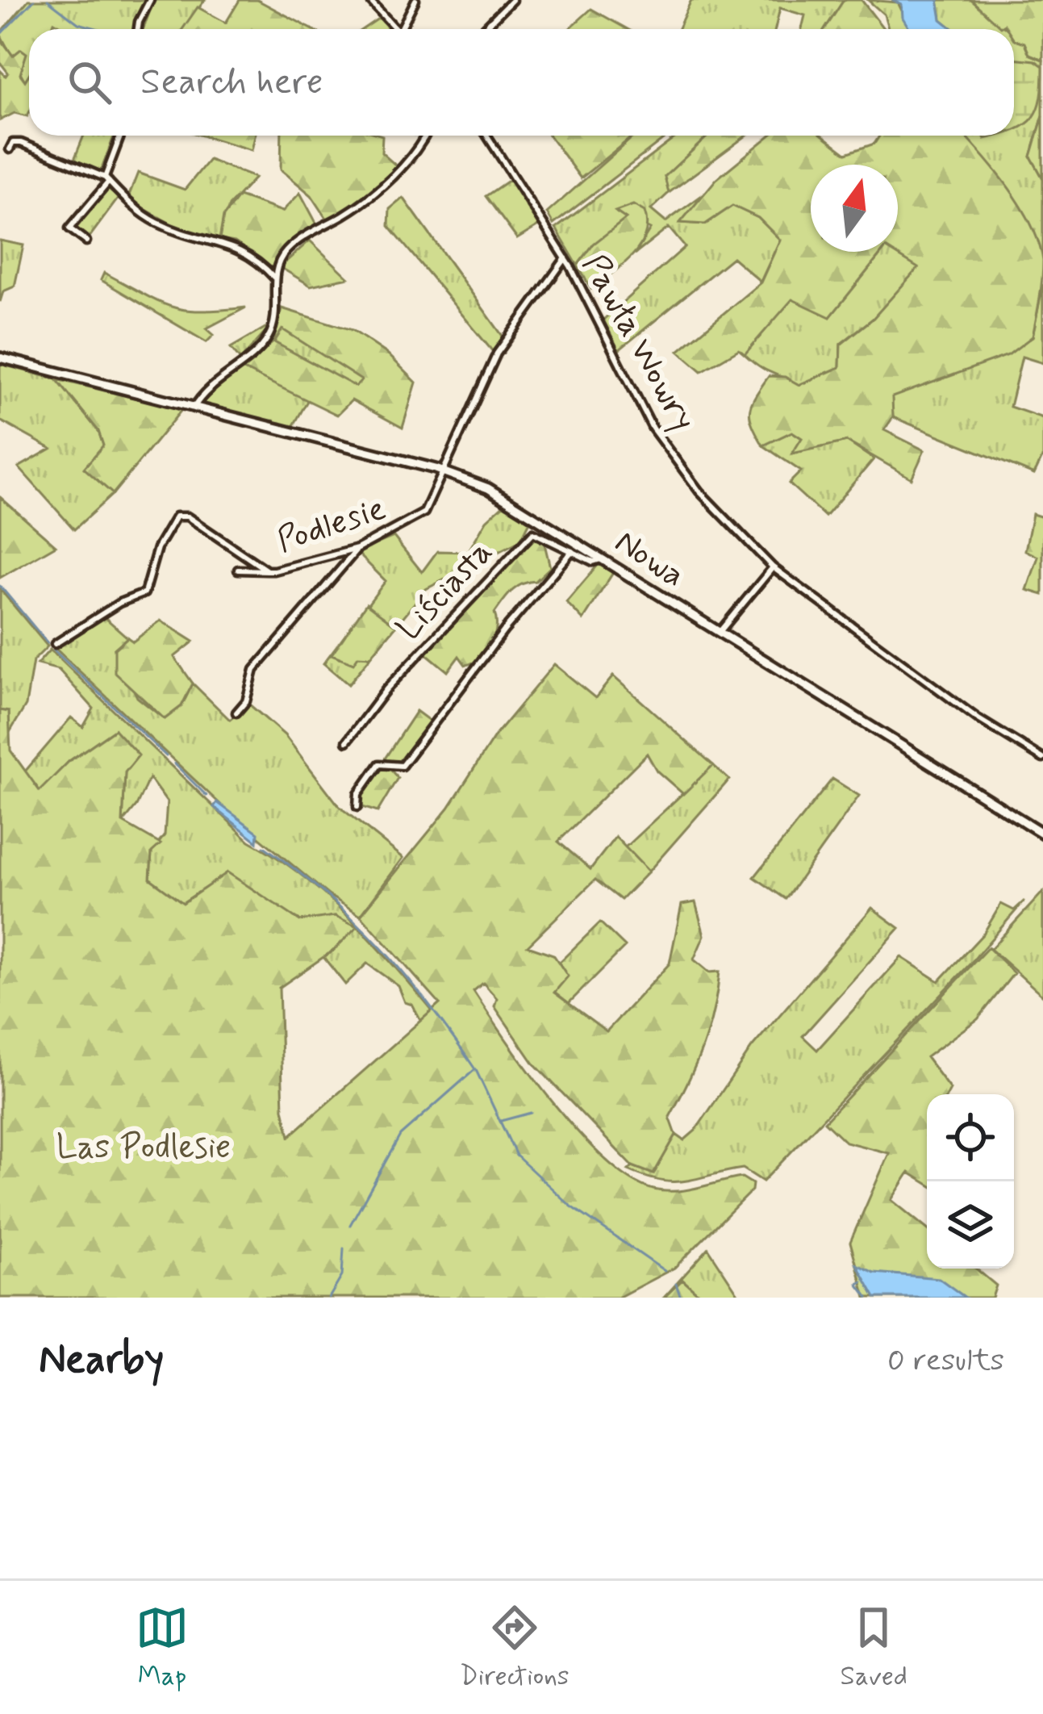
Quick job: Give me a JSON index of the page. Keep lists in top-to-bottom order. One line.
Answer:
{"streets":{"street":["Pawła Wowry","Podlesie","Nowa","Liściasta"]},"crossings":[["Pawła Wowry","Podlesie"],["Podlesie","Nowa"],["Nowa","Liściasta"]],"parks":["Las Podlesie"],"north":"top","page":{"search":"Search here","heading":["Nearby","0 results"],"nav":["Map","Directions","Saved"]}}
